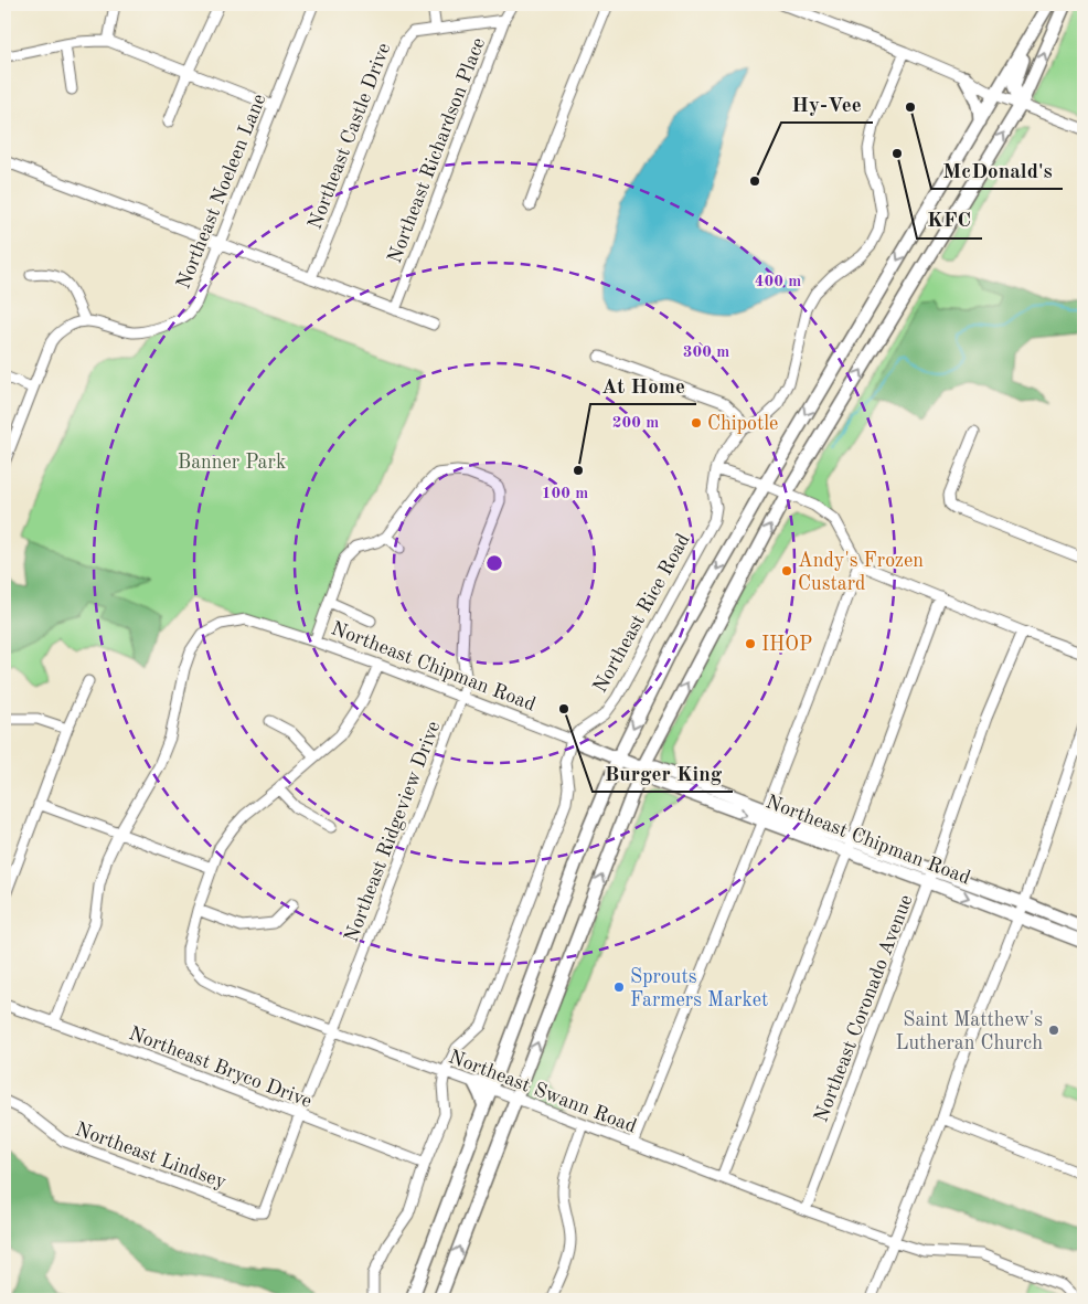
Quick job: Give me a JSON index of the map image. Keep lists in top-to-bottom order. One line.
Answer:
{"streets":{"main road":["Northeast Chipman Road"],"street":["Northeast Castle Drive","Northeast Richardson Place","Northeast Noeleen Lane","Northeast Rice Road","Northeast Ridgeview Drive","Northeast Coronado Avenue","Northeast Bryco Drive","Northeast Swann Road","Northeast Lindsey"]},"crossings":[["Northeast Castle Drive","Northeast Richardson Place"],["Northeast Rice Road","Northeast Chipman Road"],["Northeast Chipman Road","Northeast Ridgeview Drive"],["Northeast Chipman Road","Northeast Coronado Avenue"],["Northeast Ridgeview Drive","Northeast Bryco Drive"],["Northeast Ridgeview Drive","Northeast Swann Road"],["Northeast Ridgeview Drive","Northeast Lindsey"],["Northeast Coronado Avenue","Northeast Swann Road"]],"parks":["Banner Park"],"places":["McDonald's","KFC","Hy-Vee","Chipotle","At Home","Andy's Frozen Custard","IHOP","Burger King","Sprouts Farmers Market","Saint Matthew's Lutheran Church"],"rings":["400 m","300 m","200 m","100 m"]}
